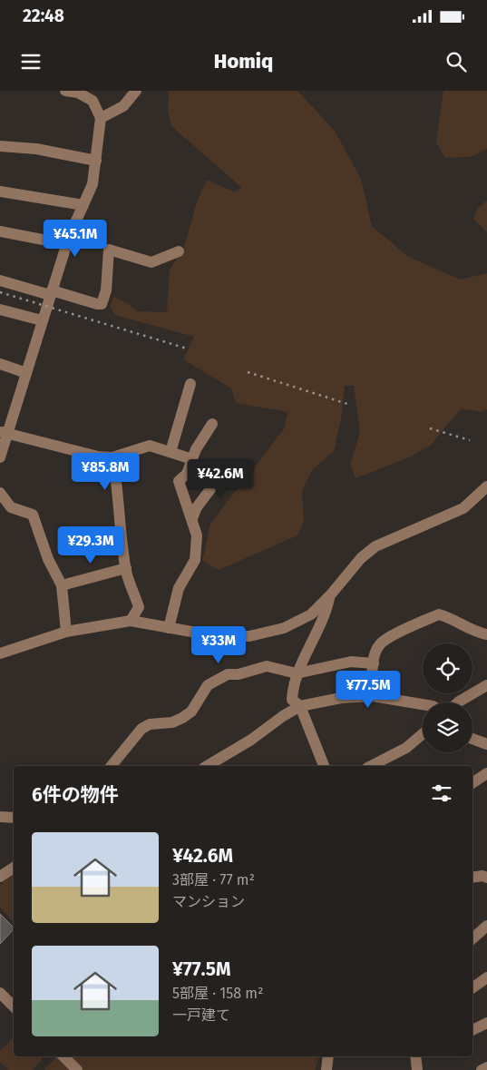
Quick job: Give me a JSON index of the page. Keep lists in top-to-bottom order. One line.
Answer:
{"page":{"status":"22:48","header":"Homiq","price":["¥45.1M","¥85.8M","¥42.6M","¥29.3M","¥33M","¥77.5M"],"heading":"6件の物件","list":[{"name":"¥42.6M","note":"3部屋 · 77 m² · マンション"},{"name":"¥77.5M","note":"5部屋 · 158 m² · 一戸建て"}]}}
